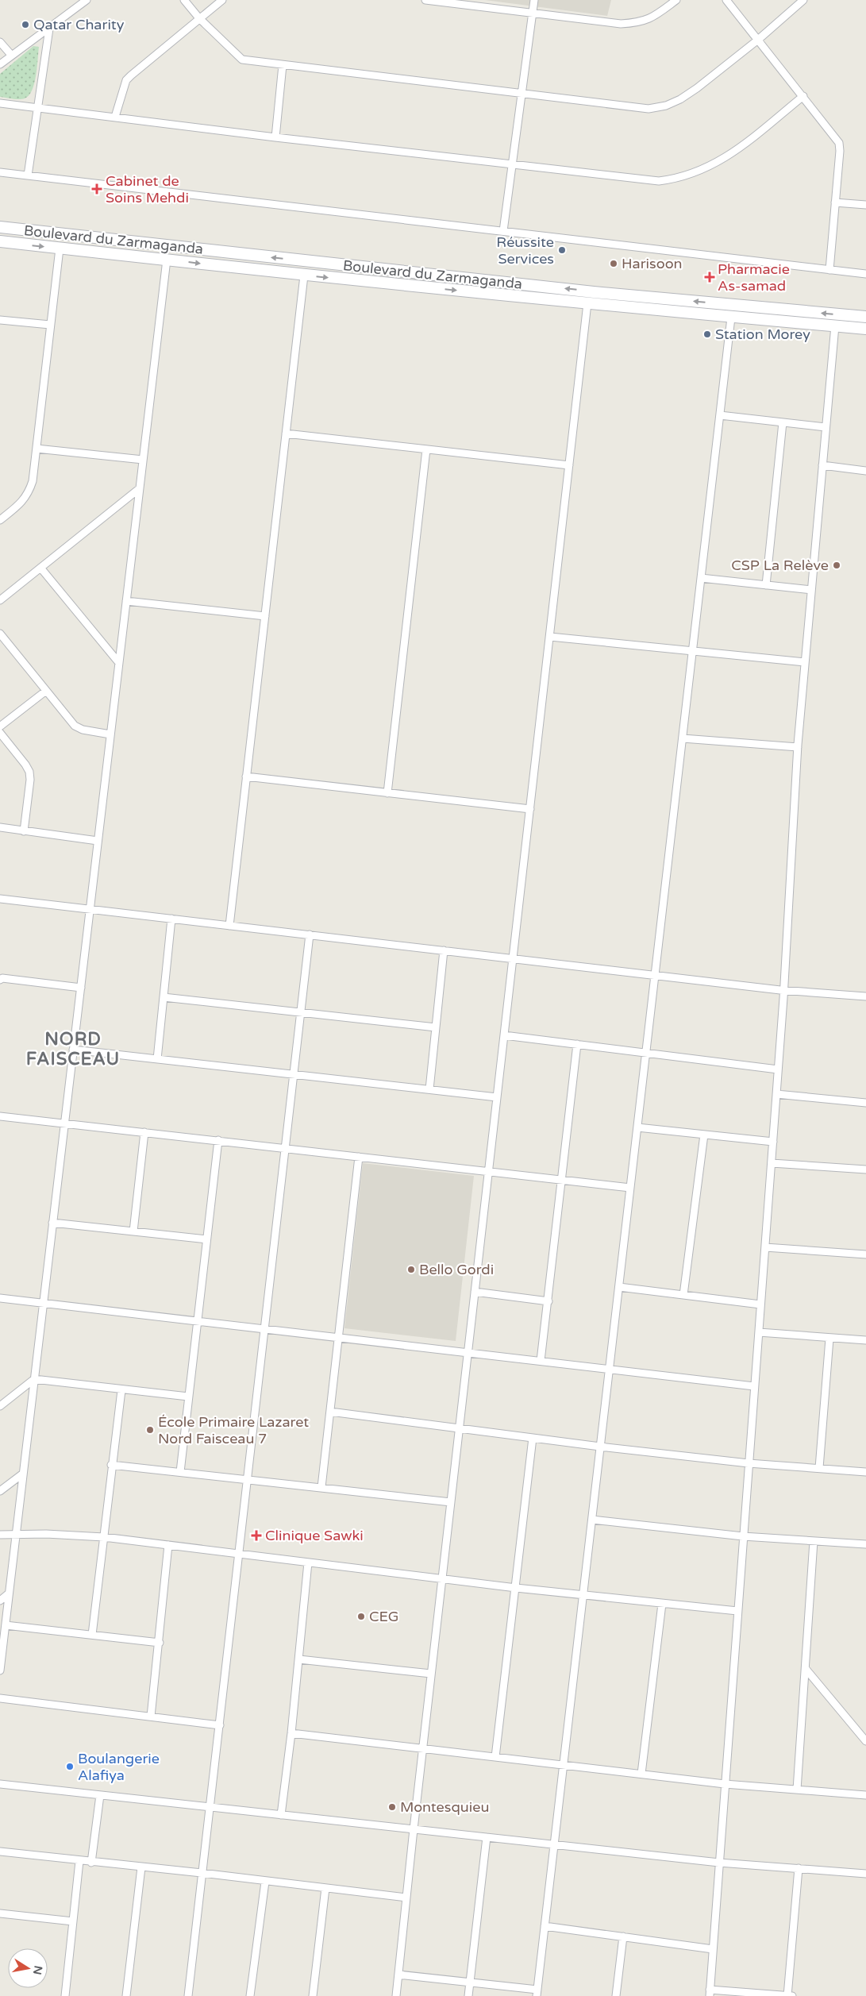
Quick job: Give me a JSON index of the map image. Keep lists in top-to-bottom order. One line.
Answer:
{"streets":{"main road":["Boulevard du Zarmaganda"]},"districts":["NORD FAISCEAU"],"places":{"other":["Qatar Charity","Réussite Services","Harisoon","Station Morey","CSP La Relève","Bello Gordi","École Primaire Lazaret Nord Faisceau 7","CEG","Boulangerie Alafiya","Montesquieu"],"health":["Cabinet de Soins Mehdi","Pharmacie As-samad","Clinique Sawki"]},"north":"right"}
